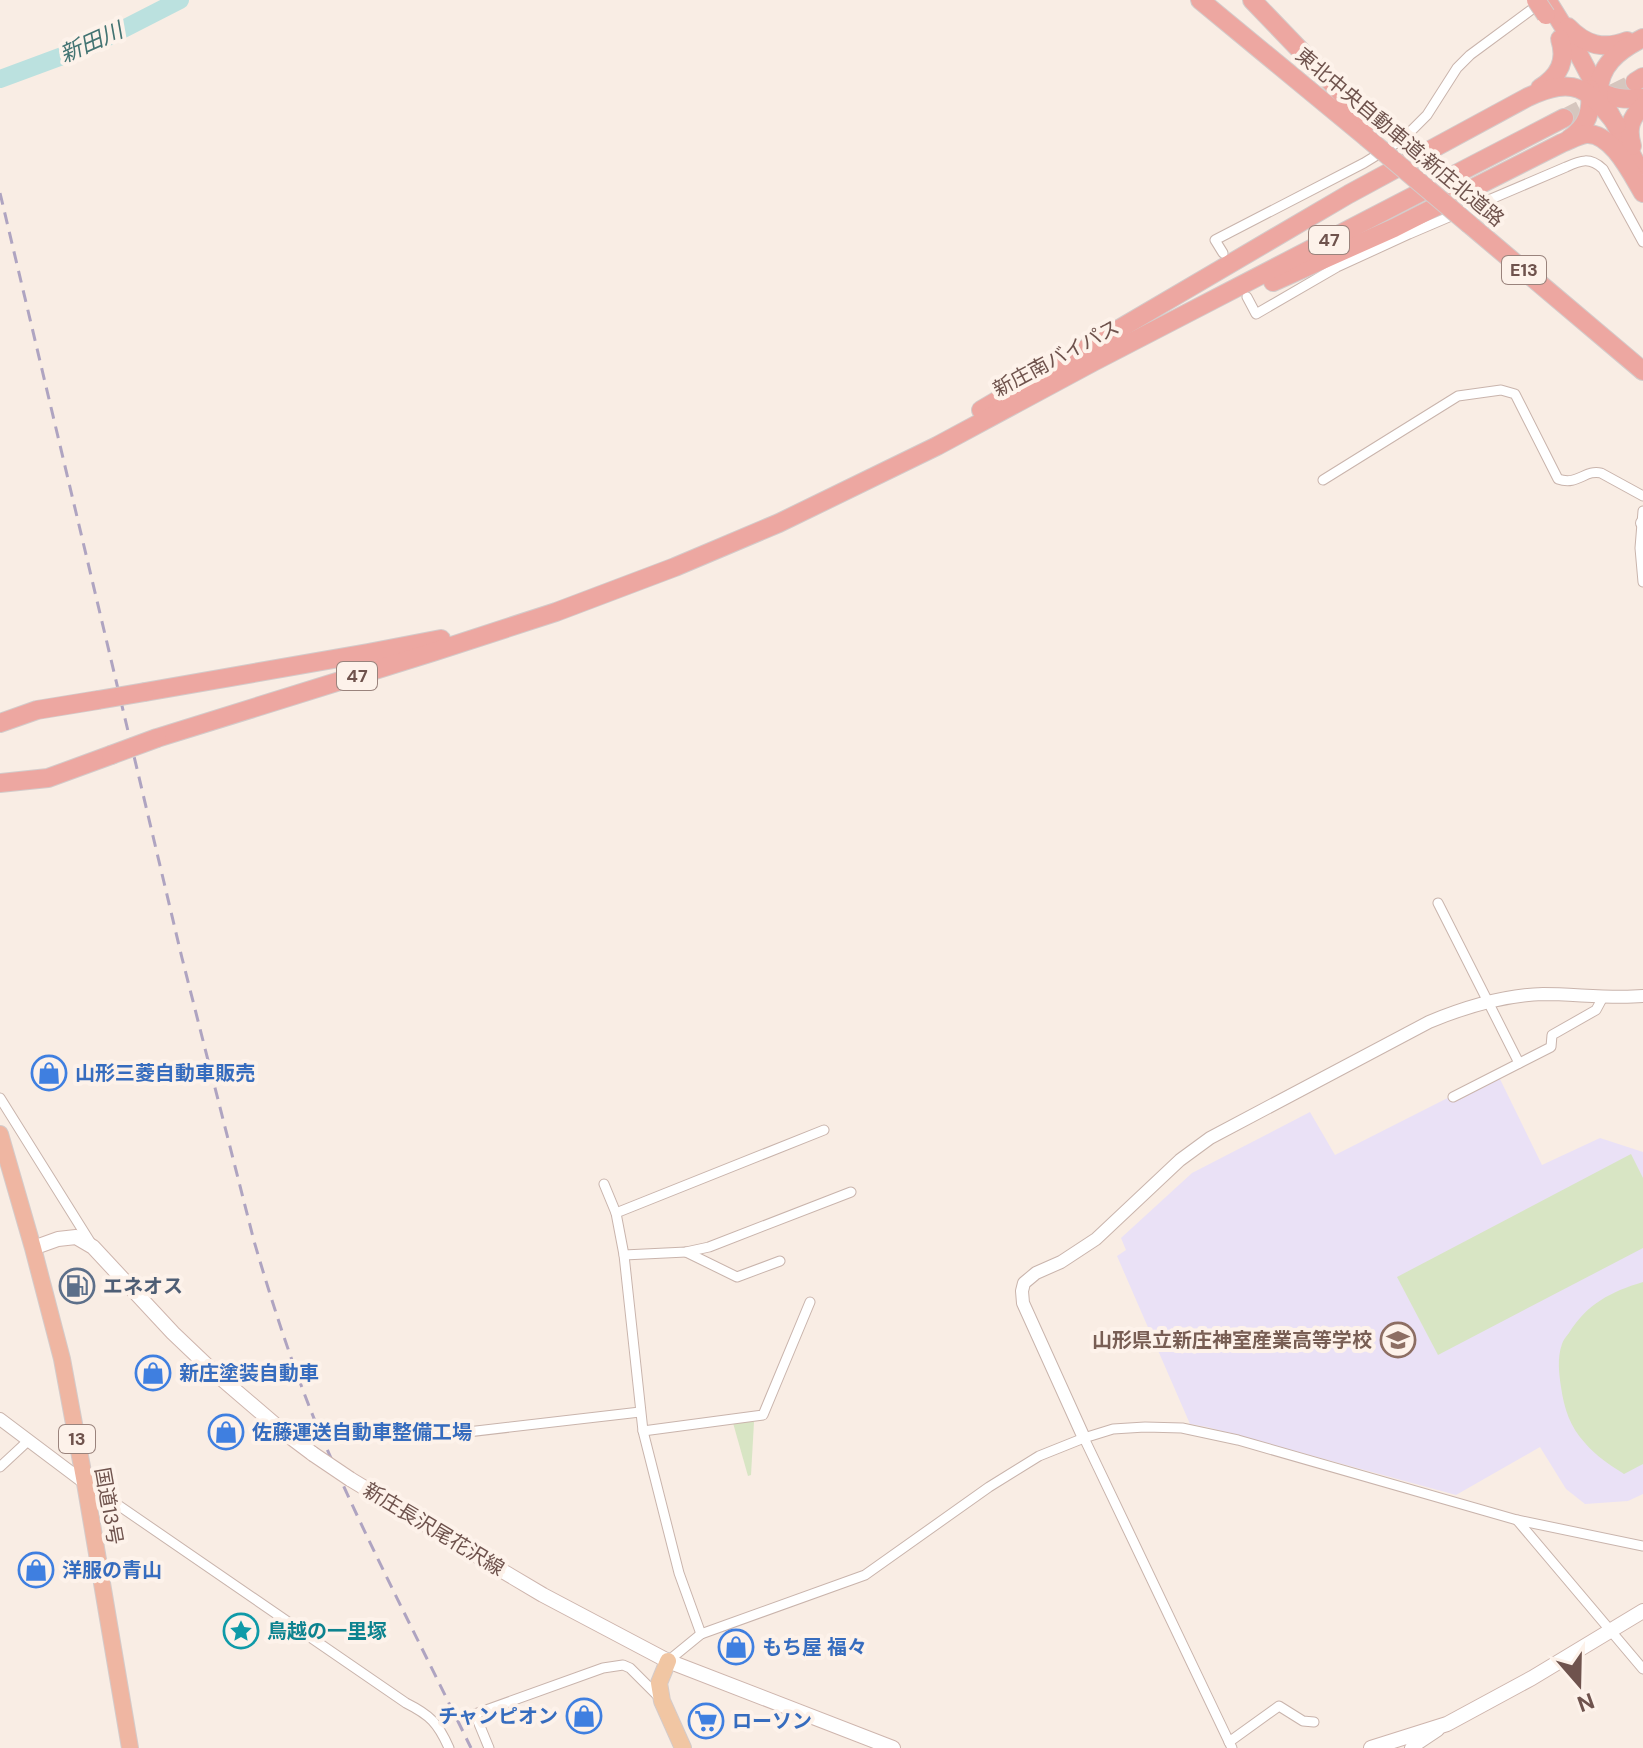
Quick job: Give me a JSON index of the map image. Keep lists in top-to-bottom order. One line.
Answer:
{"streets":{"highway":["東北中央自動車道;新庄北道路","47","E13","新庄南バイパス","13","国道13号"],"main road":["新庄長沢尾花沢線"]},"crossings":[["47","新庄南バイパス"]],"water":["新田川"],"places":{"shop":["山形三菱自動車販売","新庄塗装自動車","佐藤運送自動車整備工場","洋服の青山","もち屋 福々","チャンピオン"],"fuel station":["エネオス"],"school or university":["山形県立新庄神室産業高等学校"],"place":["鳥越の一里塚"],"supermarket":["ローソン"]},"north":"bottom"}
